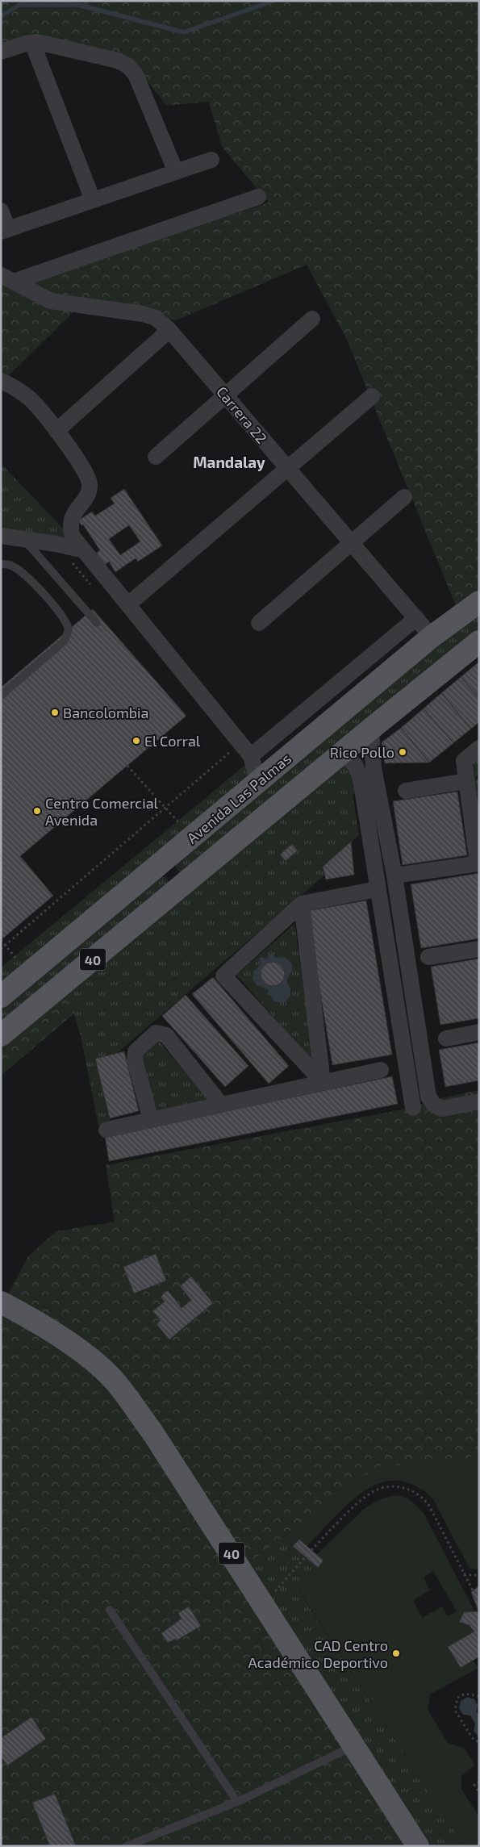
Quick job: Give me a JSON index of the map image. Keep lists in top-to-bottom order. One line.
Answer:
{"streets":{"main road":["Avenida Las Palmas","40"],"street":["Carrera 22"]},"crossings":[["Carrera 22","Avenida Las Palmas"]],"districts":["Mandalay"],"places":["Bancolombia","El Corral","Rico Pollo","Centro Comercial Avenida","CAD Centro Académico Deportivo"]}
